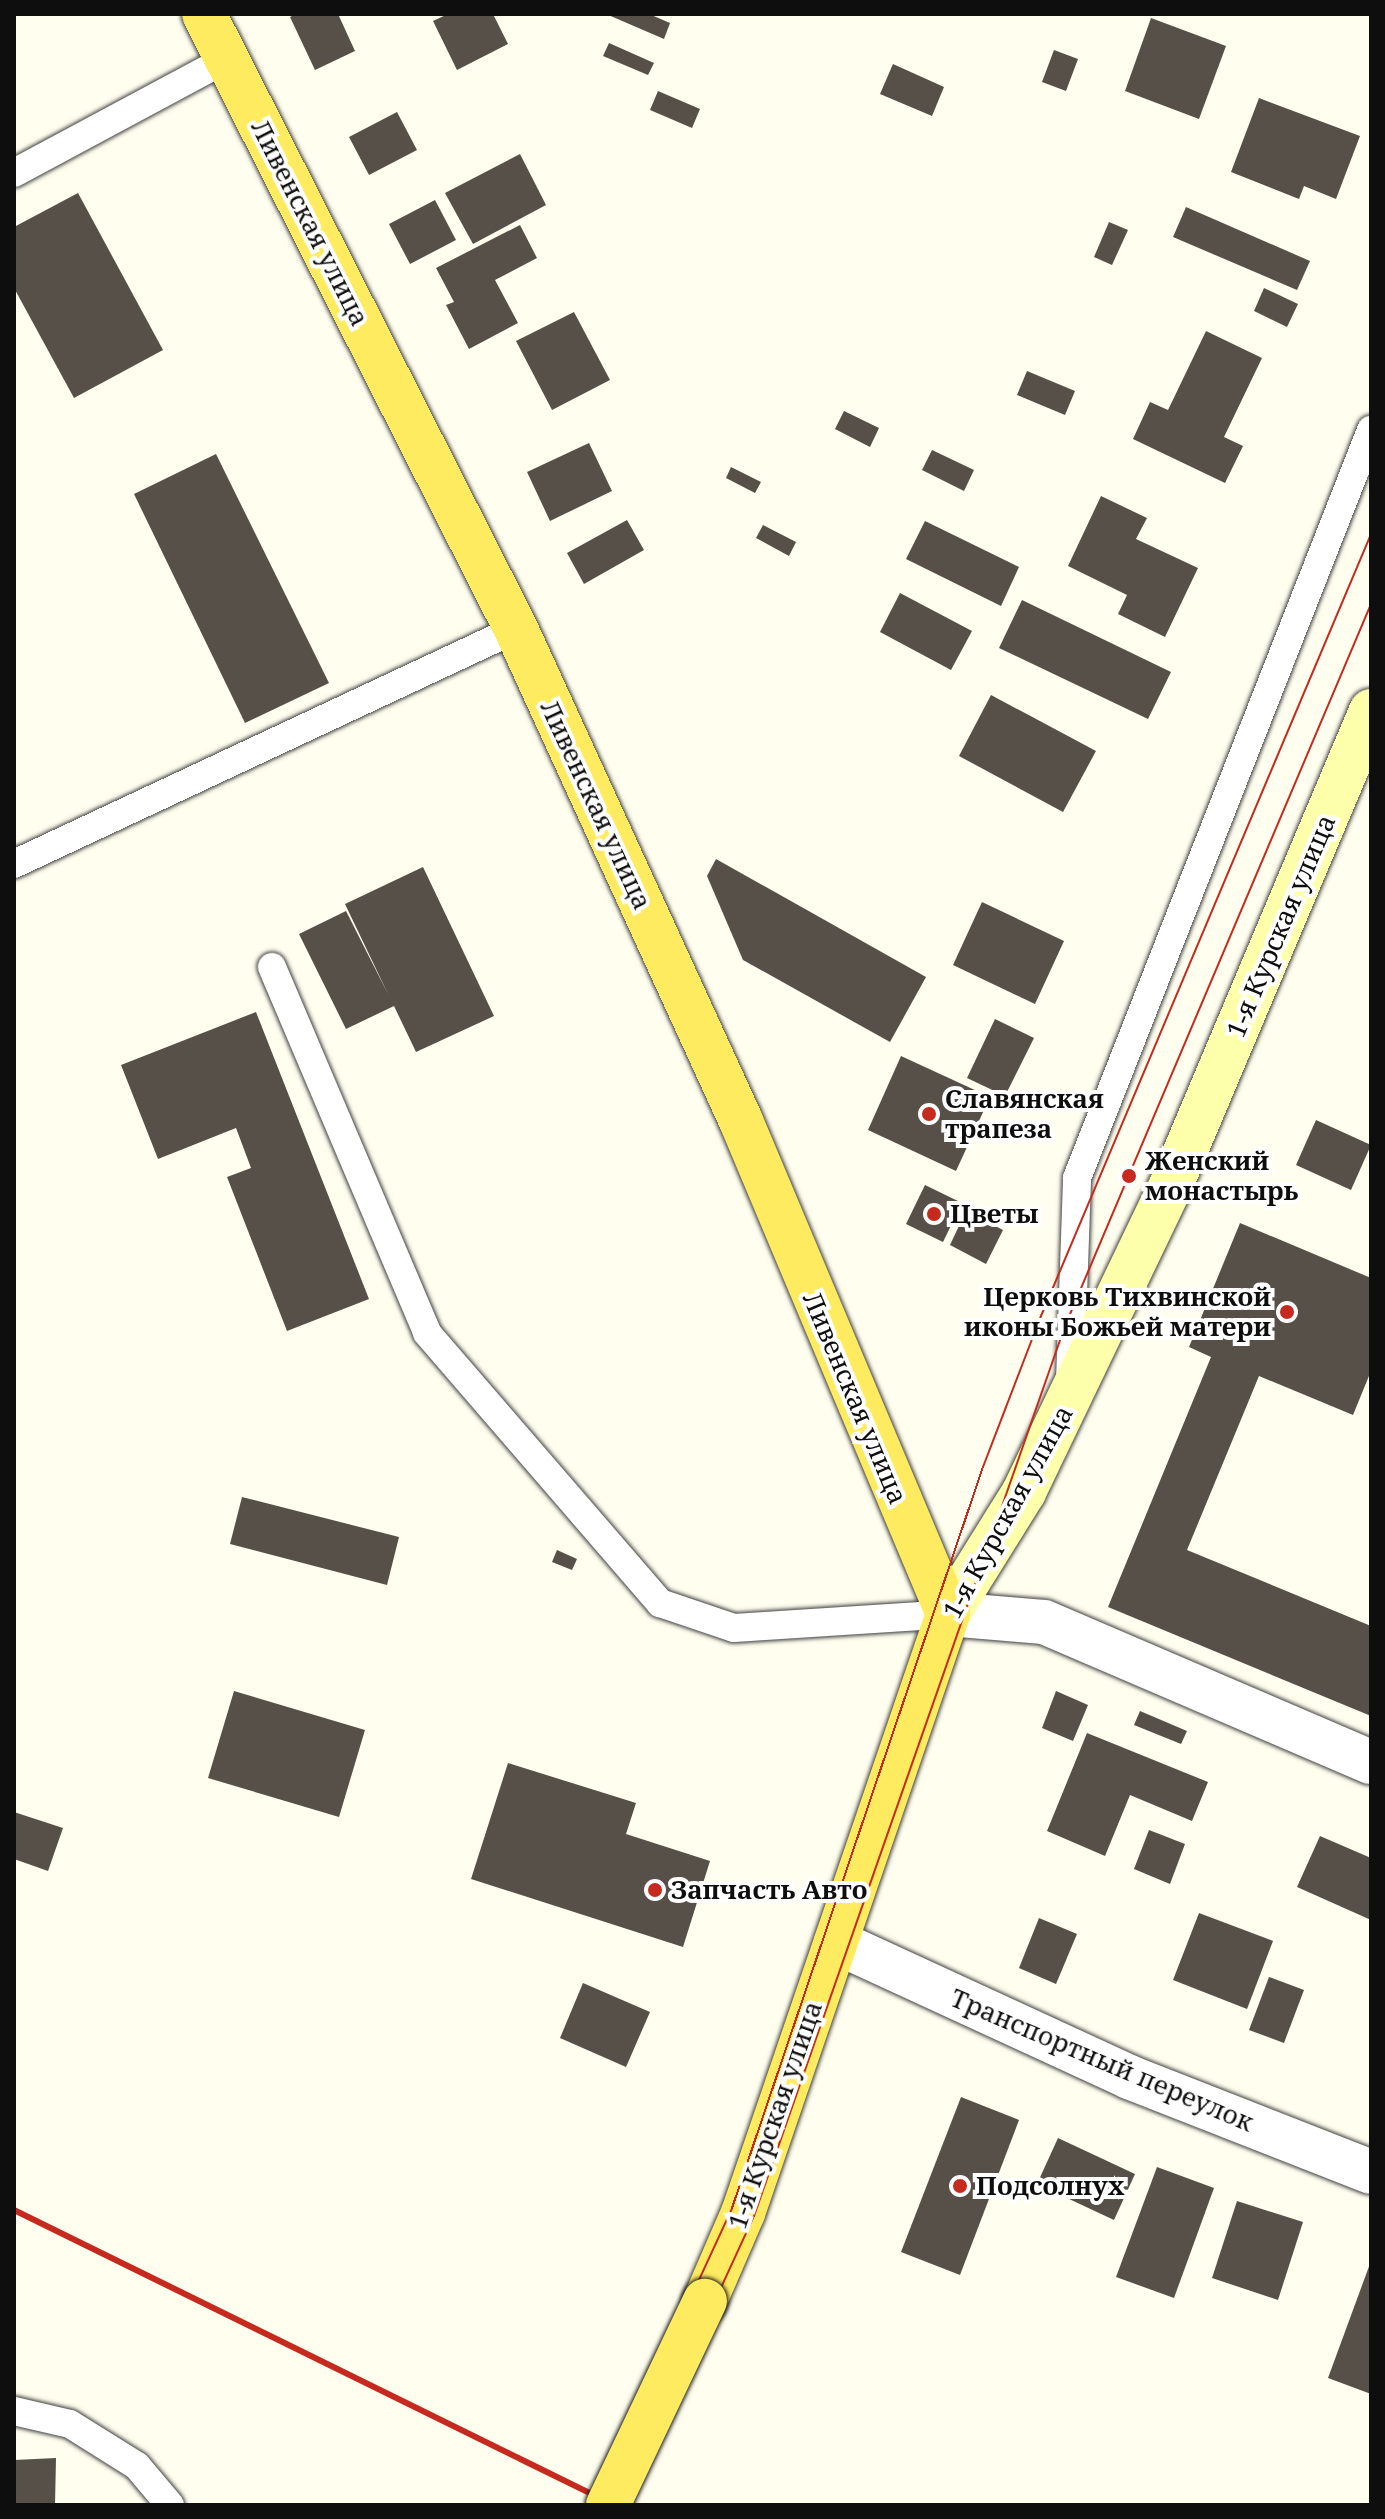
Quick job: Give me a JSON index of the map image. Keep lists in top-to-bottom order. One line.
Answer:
{"streets":{"main road":["Ливенская улица","1-я Курская улица"],"street":["Транспортный переулок"]},"crossings":[["Ливенская улица","1-я Курская улица"],["1-я Курская улица","Транспортный переулок"]],"places":["Славянская трапеза","Женский монастырь","Цветы","Церковь Тихвинской иконы Божьей матери","Запчасть Авто","Подсолнух"]}
